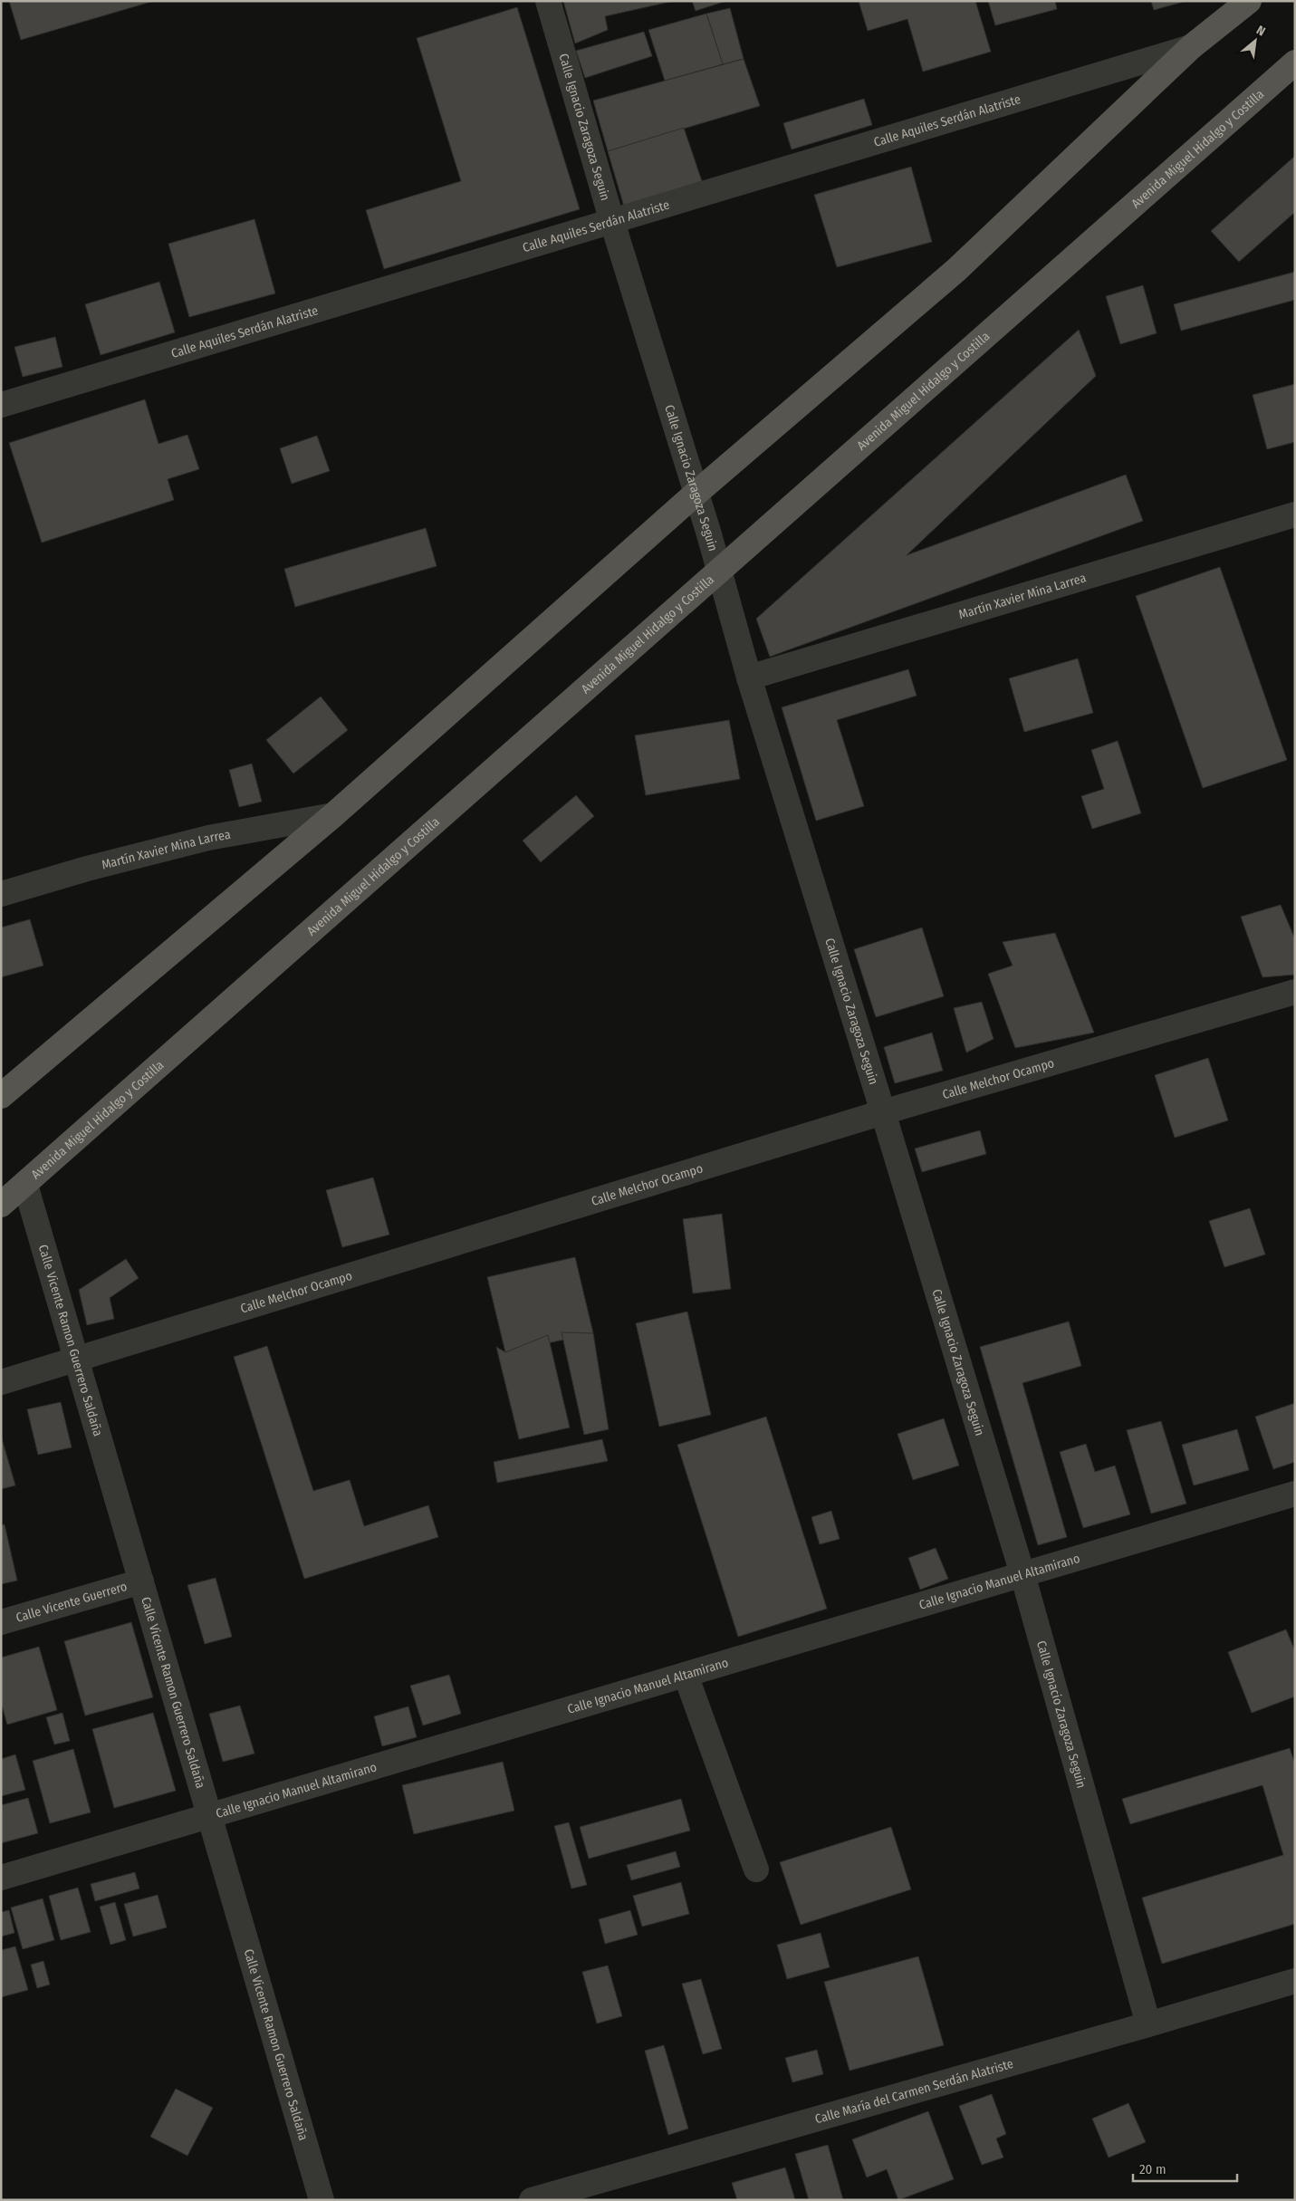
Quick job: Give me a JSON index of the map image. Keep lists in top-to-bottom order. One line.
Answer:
{"streets":{"main road":["Avenida Miguel Hidalgo y Costilla"],"street":["Calle Aquiles Serdán Alatriste","Calle Ignacio Zaragoza Seguin","Martín Xavier Mina Larrea","Calle Melchor Ocampo","Calle Vicente Ramon Guerrero Saldaña","Calle Ignacio Manuel Altamirano","Calle Vicente Guerrero","Calle María del Carmen Serdán Alatriste"]},"crossings":[["Calle Aquiles Serdán Alatriste","Calle Ignacio Zaragoza Seguin"],["Calle Ignacio Zaragoza Seguin","Avenida Miguel Hidalgo y Costilla"],["Calle Ignacio Zaragoza Seguin","Martín Xavier Mina Larrea"],["Calle Ignacio Zaragoza Seguin","Calle Melchor Ocampo"],["Calle Ignacio Zaragoza Seguin","Calle Ignacio Manuel Altamirano"],["Calle Ignacio Zaragoza Seguin","Calle María del Carmen Serdán Alatriste"],["Avenida Miguel Hidalgo y Costilla","Calle Vicente Ramon Guerrero Saldaña"],["Calle Melchor Ocampo","Calle Vicente Ramon Guerrero Saldaña"],["Calle Vicente Ramon Guerrero Saldaña","Calle Ignacio Manuel Altamirano"],["Calle Vicente Ramon Guerrero Saldaña","Calle Vicente Guerrero"]],"scale_bar":"20 m","north":"top right"}
